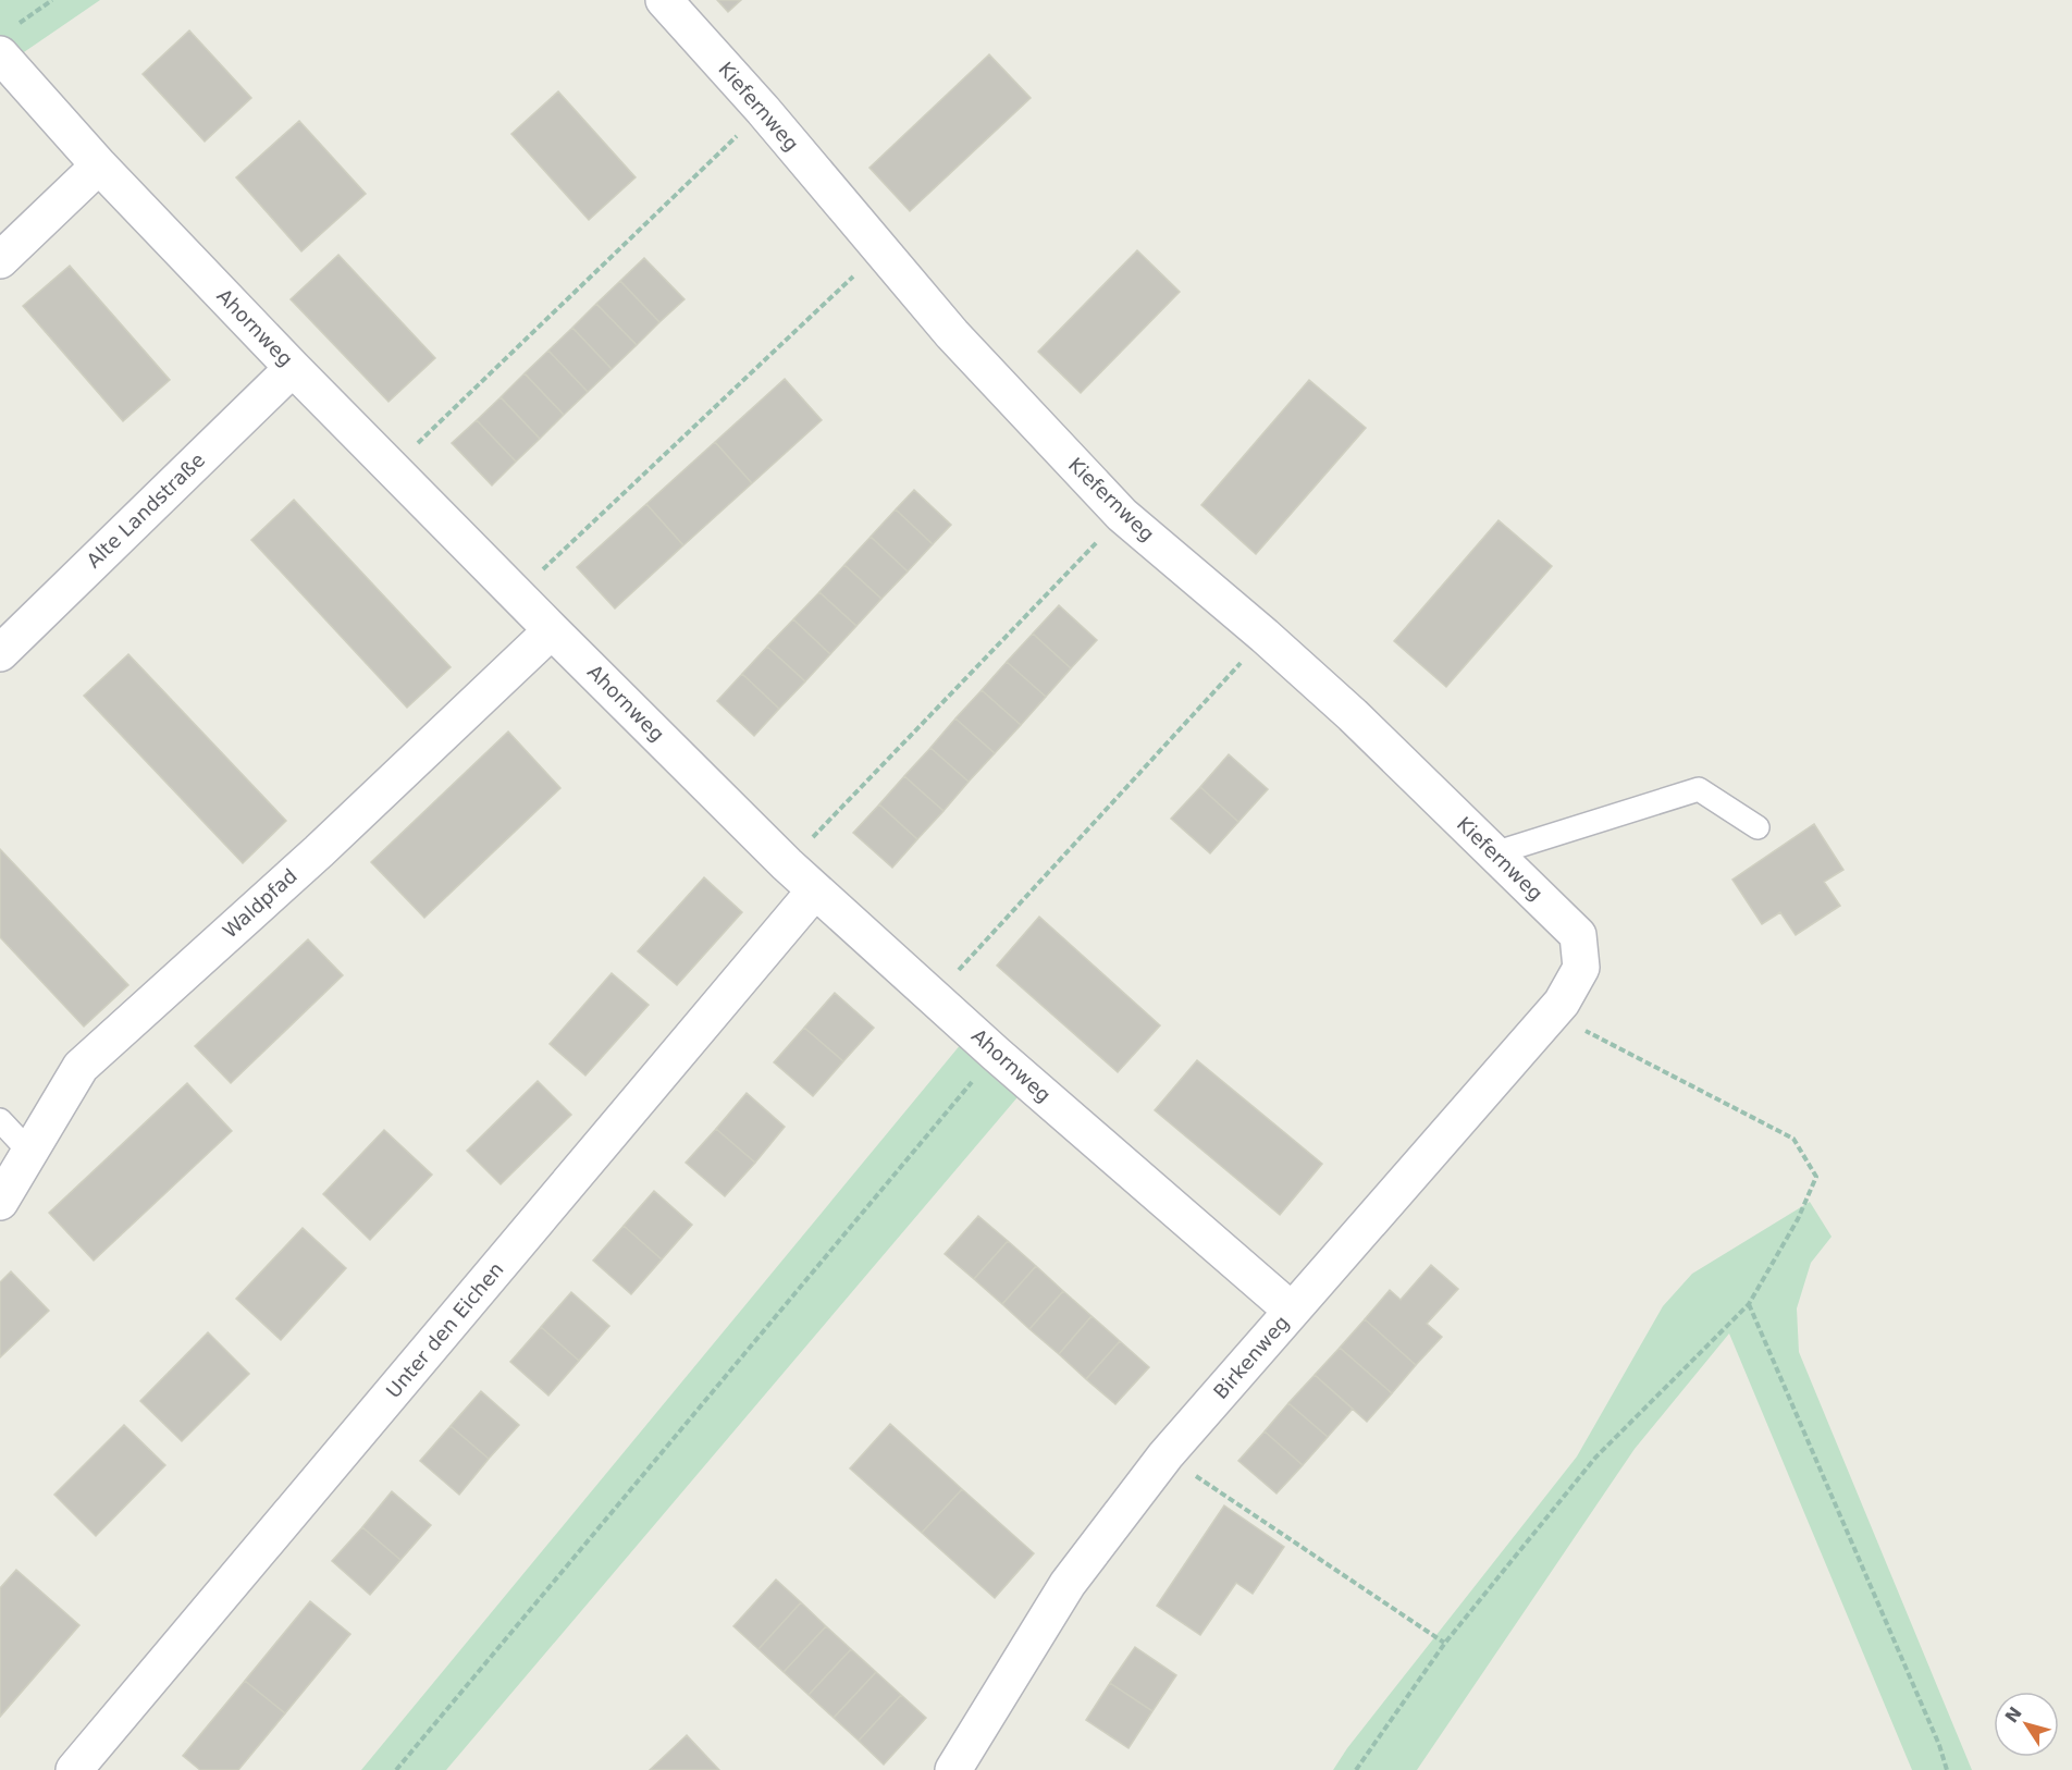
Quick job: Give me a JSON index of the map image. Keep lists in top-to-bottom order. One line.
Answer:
{"streets":{"street":["Kiefernweg","Ahornweg","Alte Landstraße","Waldpfad","Unter den Eichen","Birkenweg"]},"crossings":[["Kiefernweg","Birkenweg"],["Ahornweg","Alte Landstraße"],["Ahornweg","Waldpfad"],["Ahornweg","Unter den Eichen"],["Ahornweg","Birkenweg"]],"north":"top left"}
